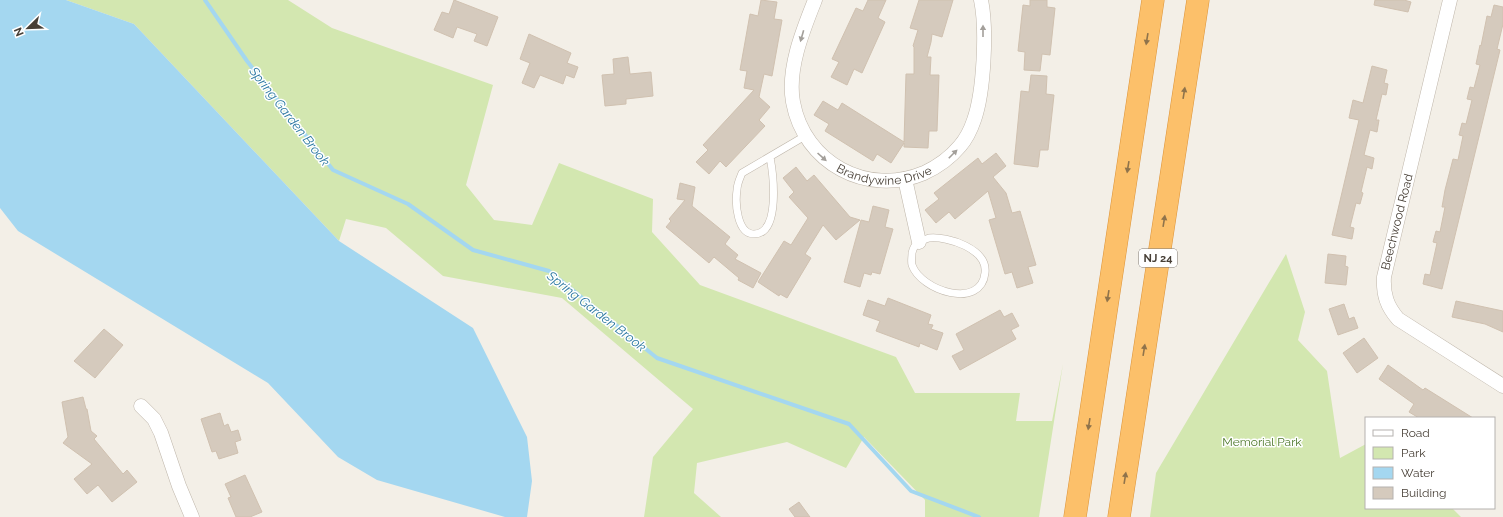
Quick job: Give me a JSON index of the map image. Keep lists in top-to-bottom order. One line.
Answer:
{"streets":{"highway":["NJ 24"],"street":["Brandywine Drive","Beechwood Road"]},"water":["Spring Garden Brook"],"parks":["Memorial Park"],"legend":["Road","Park","Water","Building"],"north":"bottom left"}
